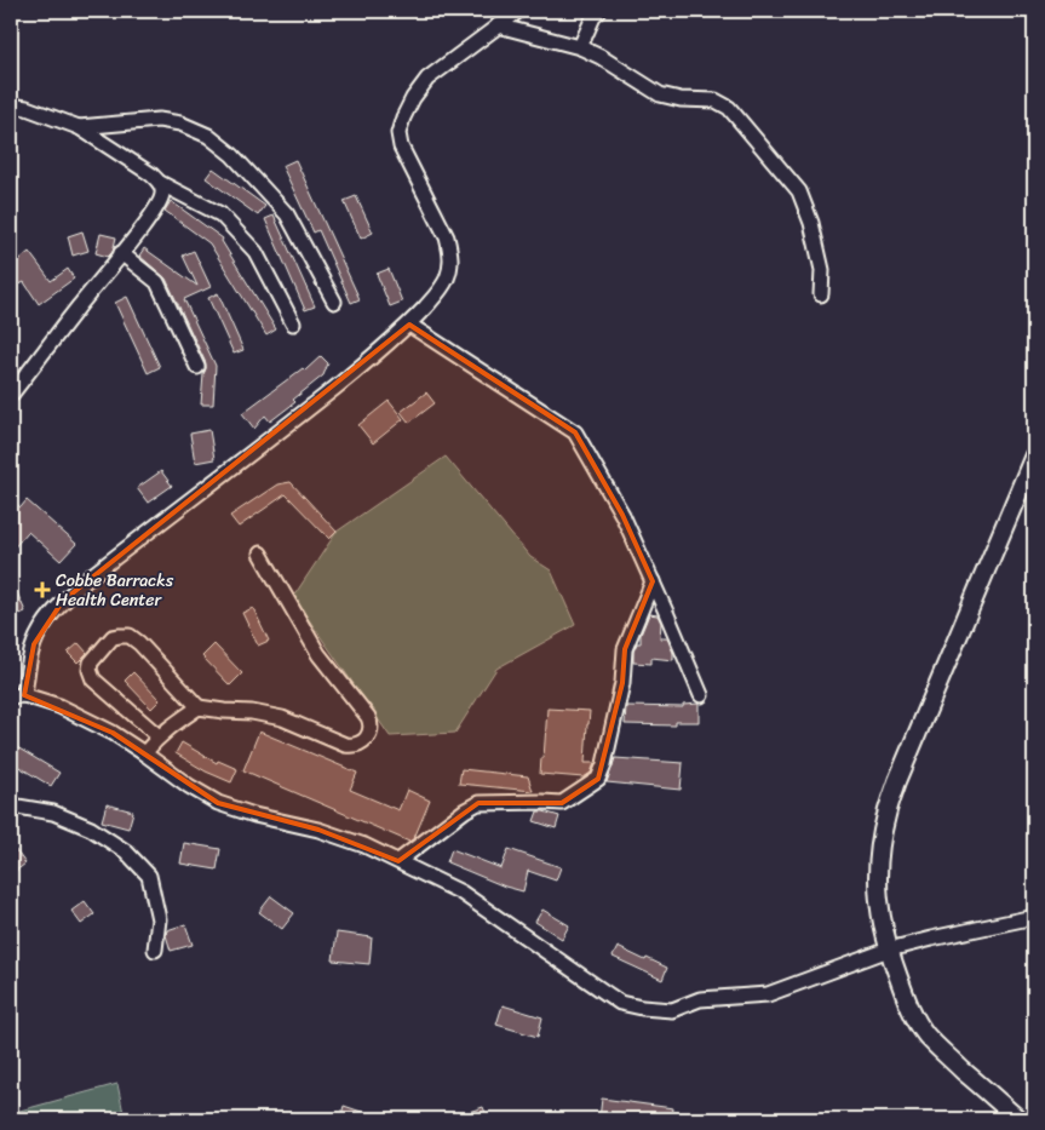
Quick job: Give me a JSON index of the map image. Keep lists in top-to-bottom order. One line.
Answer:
{"places":{"health":["Cobbe Barracks Health Center"]}}
